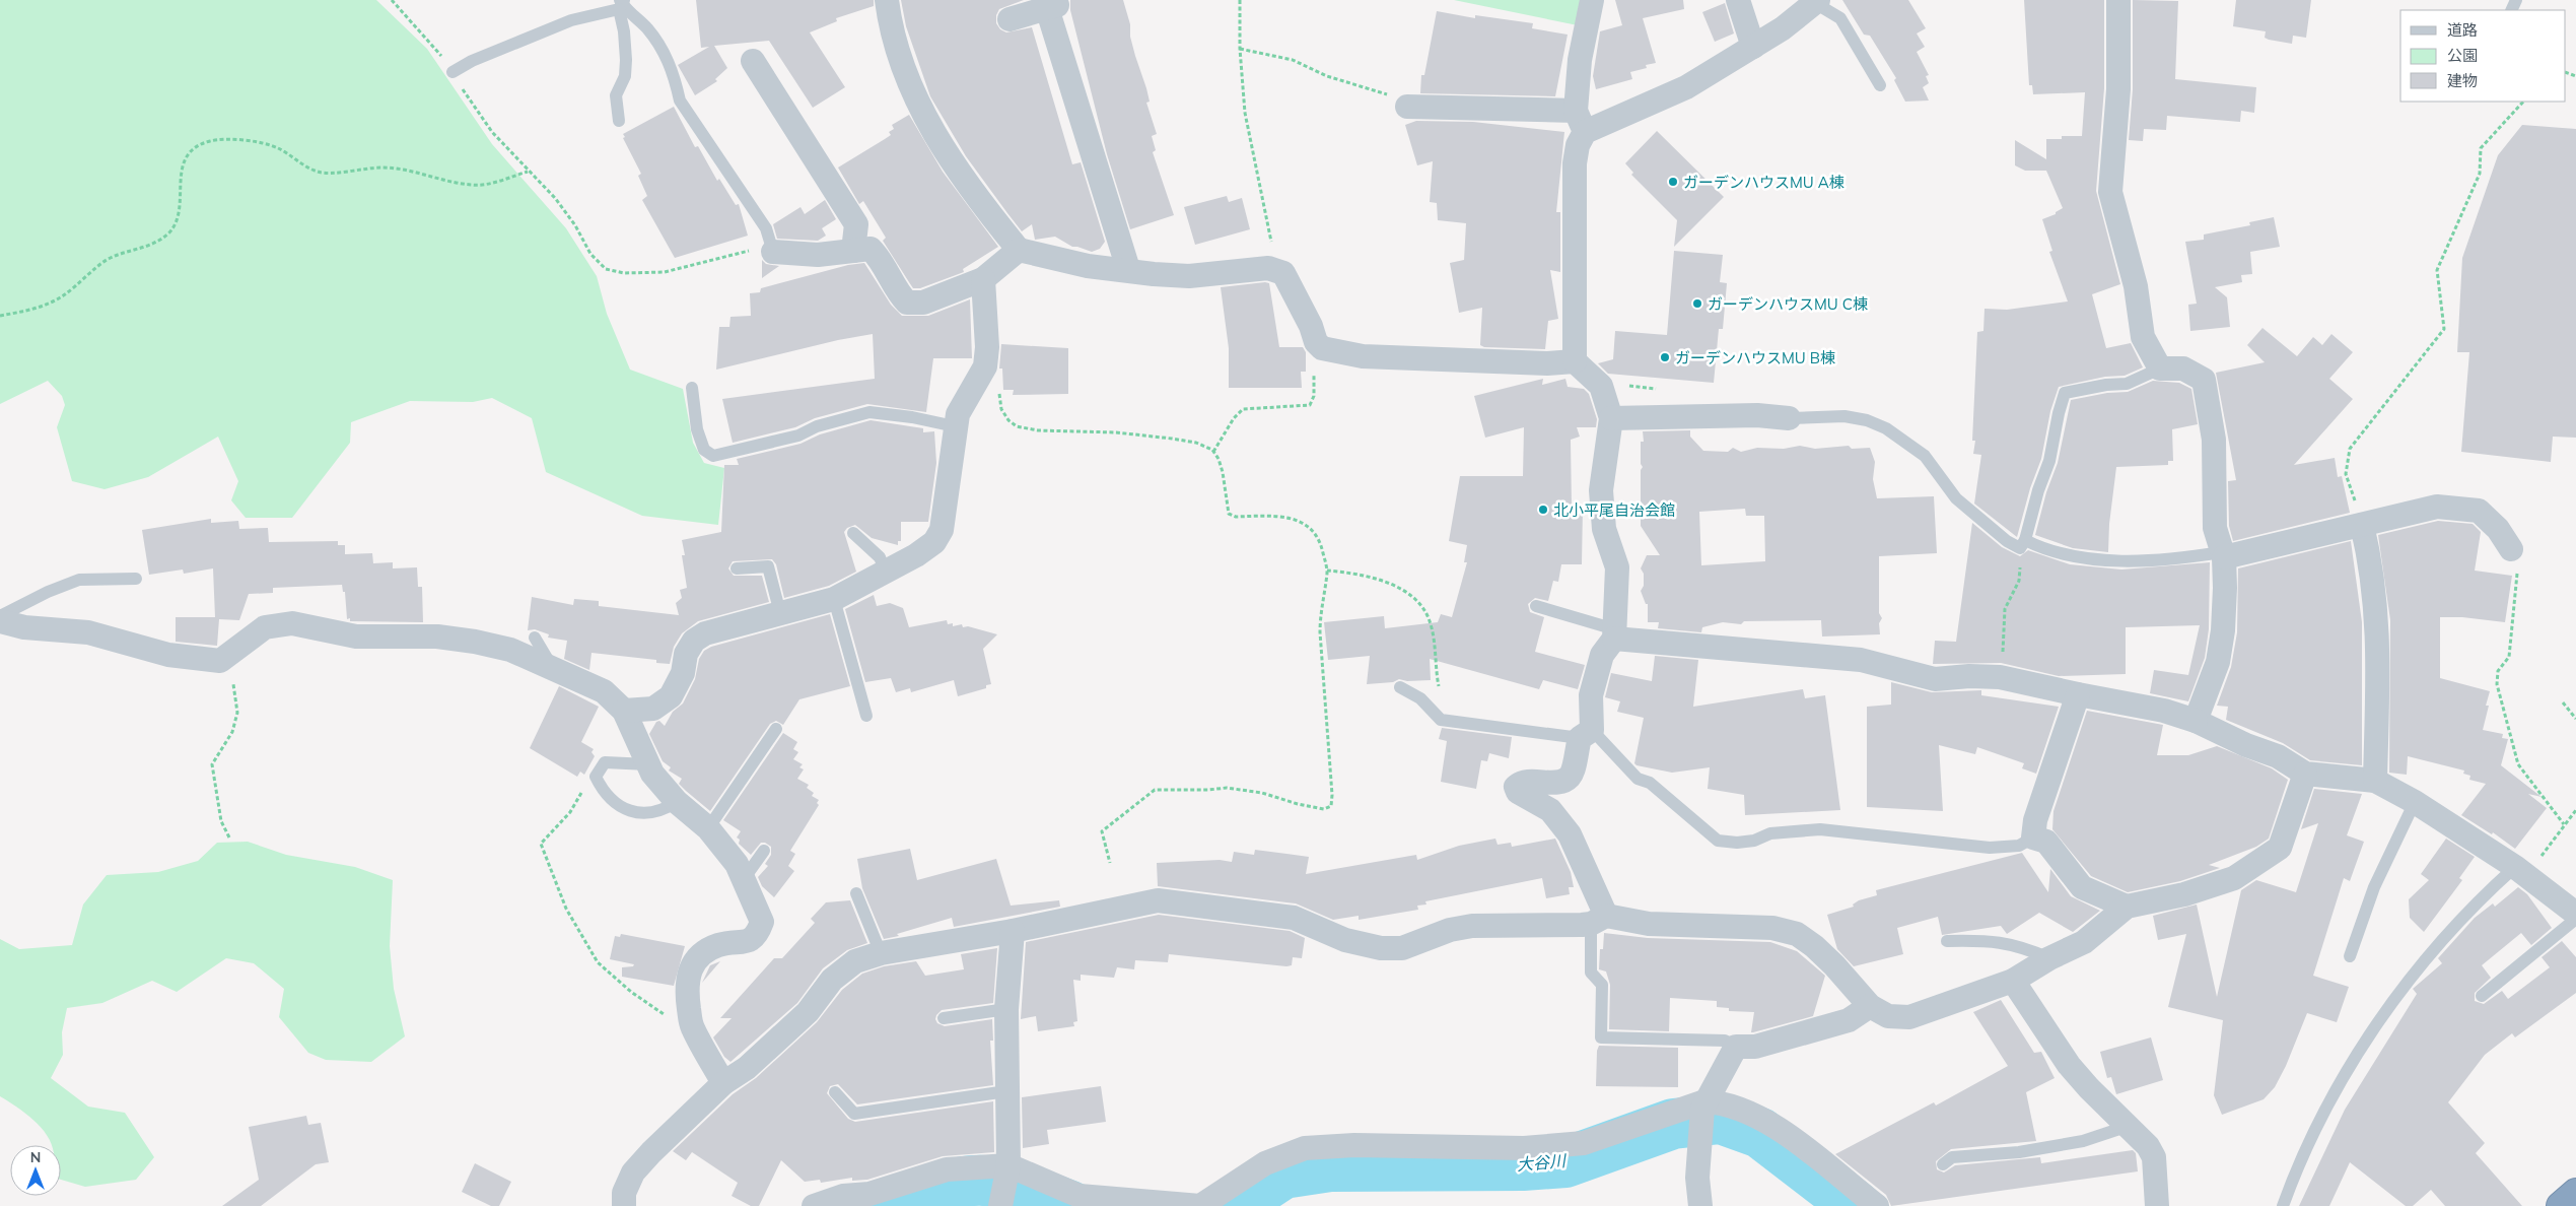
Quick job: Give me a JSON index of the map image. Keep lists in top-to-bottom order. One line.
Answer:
{"water":["大谷川"],"places":["ガーデンハウスMU A棟","ガーデンハウスMU C棟","ガーデンハウスMU B棟","北小平尾自治会館"],"legend":["道路","公園","建物"],"north":"top"}
